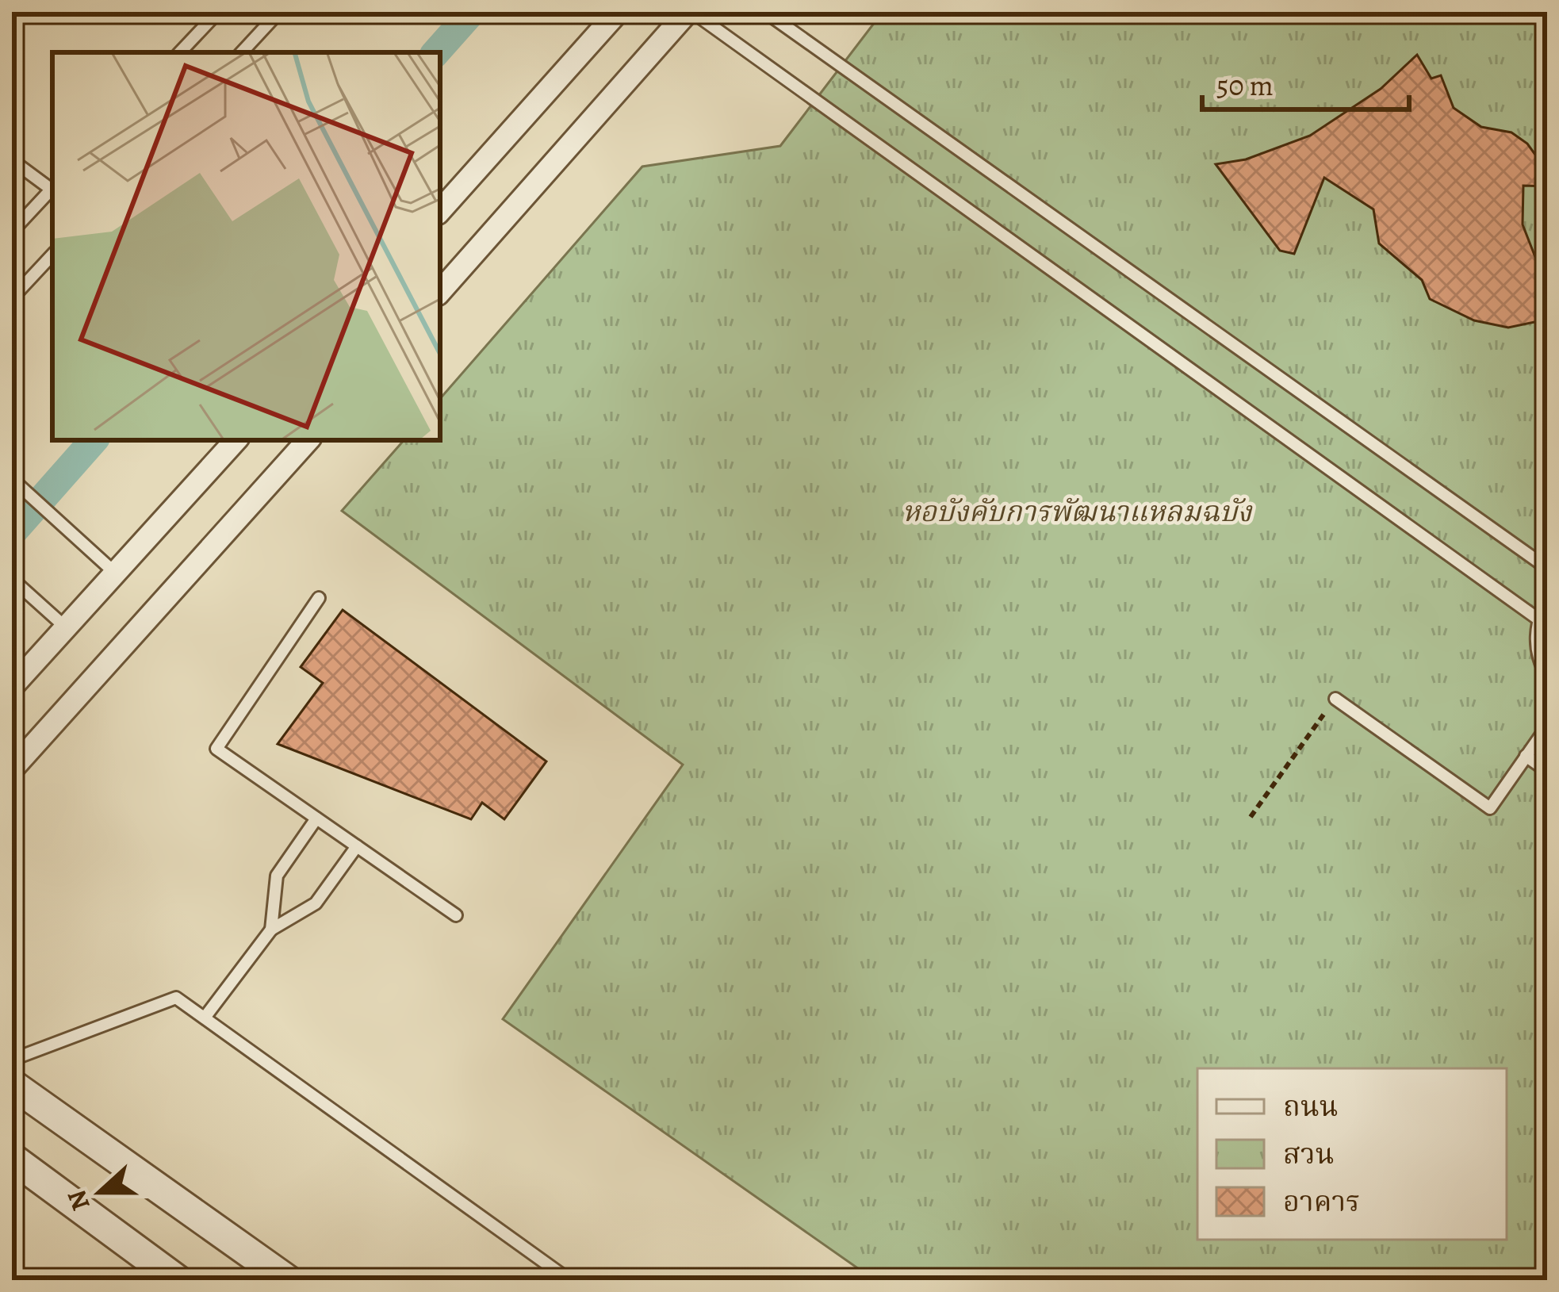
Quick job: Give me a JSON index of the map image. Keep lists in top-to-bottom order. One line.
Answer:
{"parks":["หอบังคับการพัฒนาแหลมฉบัง"],"legend":["ถนน","สวน","อาคาร"],"scale_bar":"50 m","north":"left"}
